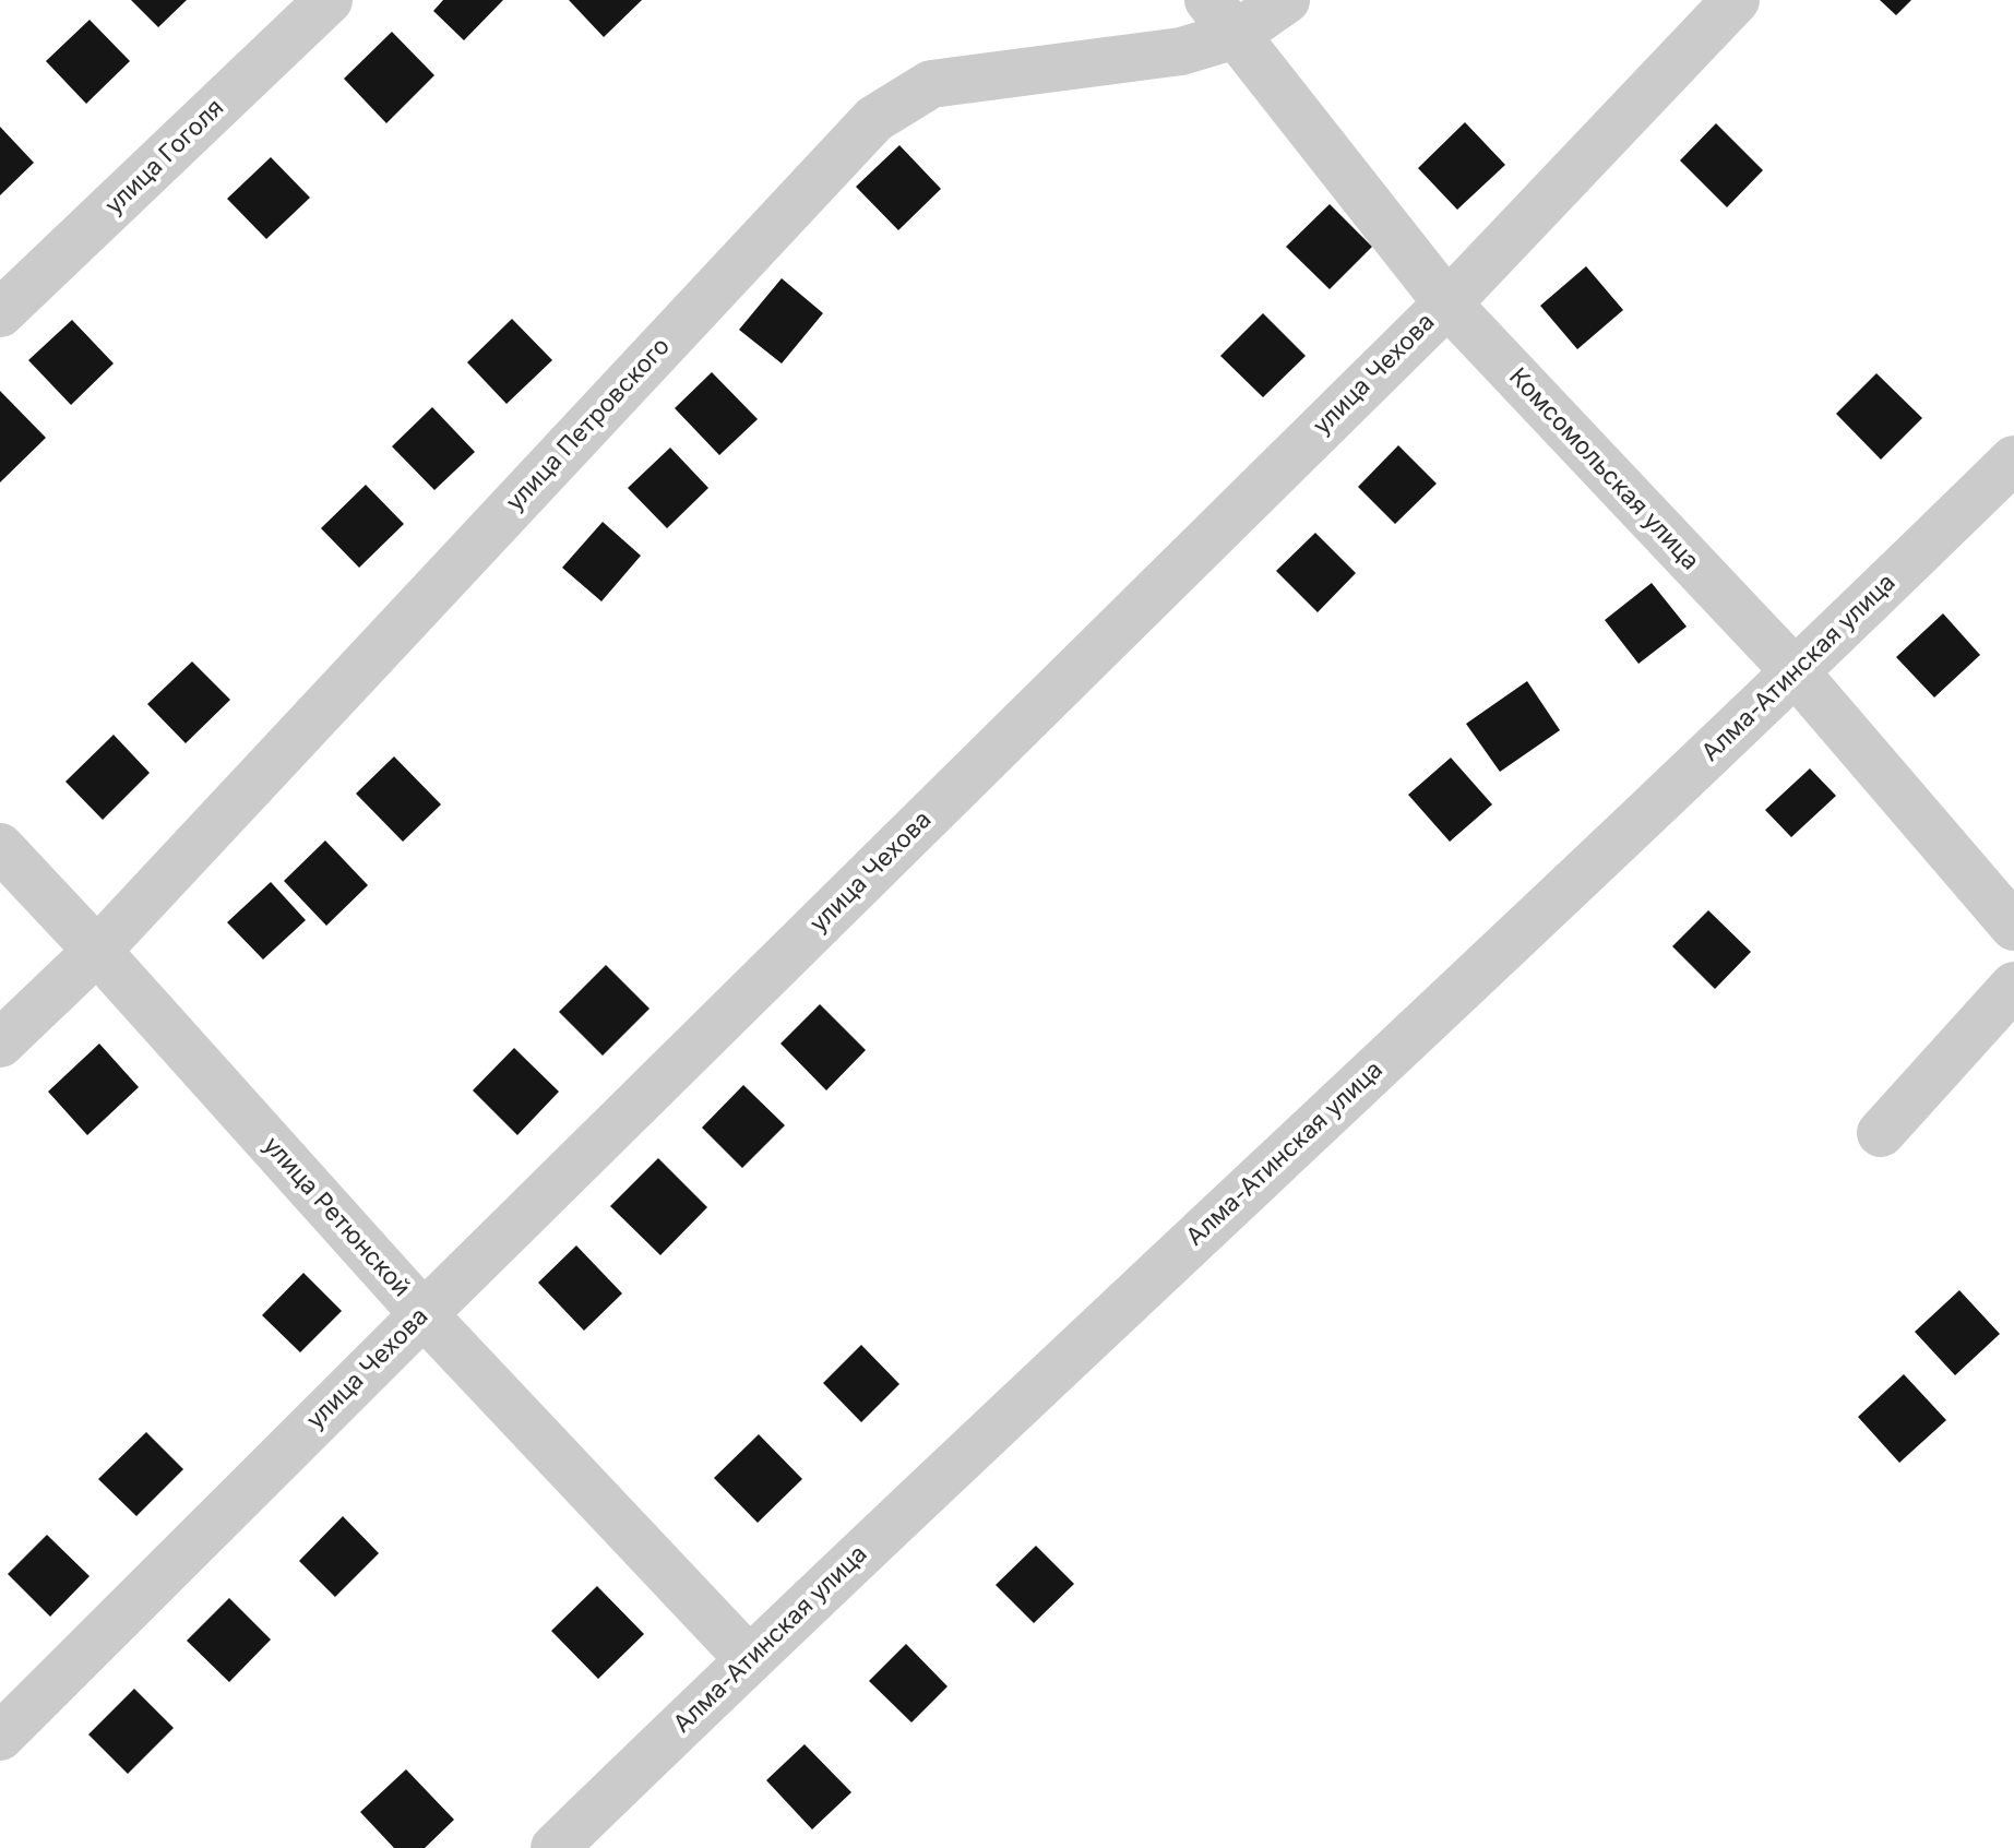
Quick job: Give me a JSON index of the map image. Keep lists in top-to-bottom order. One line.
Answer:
{"streets":{"street":["улица Гоголя","улица Чехова","улица Петровского","Комсомольская улица","Алма-Атинская улица","улица Ретюнской"]},"crossings":[["улица Чехова","Комсомольская улица"],["улица Чехова","улица Ретюнской"],["улица Петровского","Комсомольская улица"],["улица Петровского","улица Ретюнской"],["Комсомольская улица","Алма-Атинская улица"],["Алма-Атинская улица","улица Ретюнской"]]}
